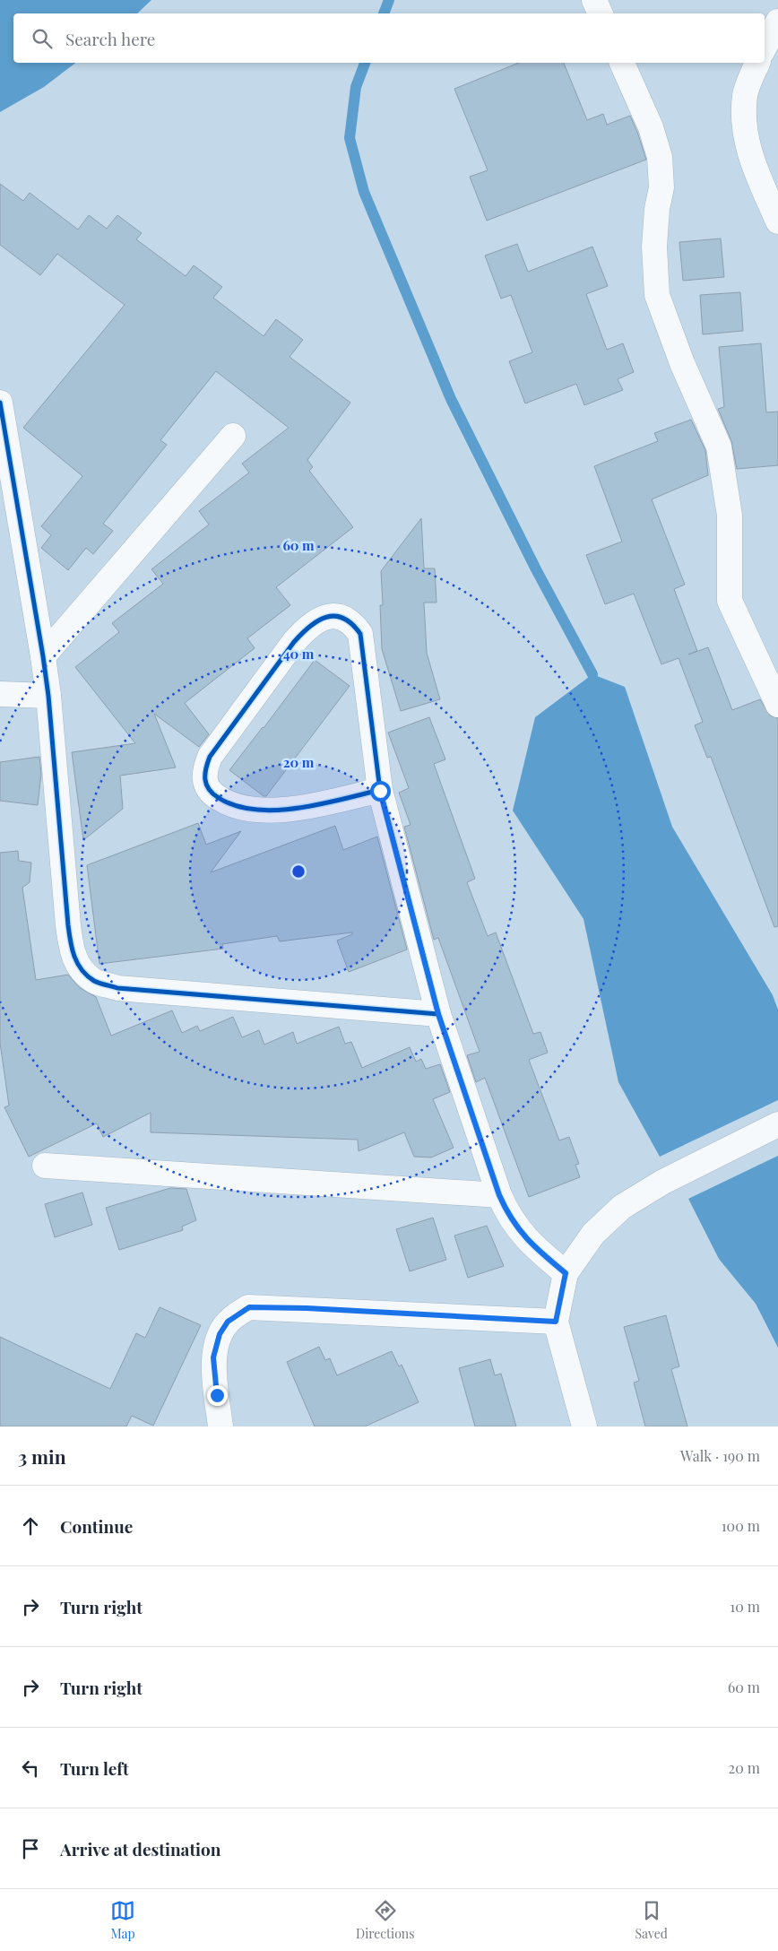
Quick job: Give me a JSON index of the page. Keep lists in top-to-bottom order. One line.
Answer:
{"page":{"search":"Search here","heading":["3 min","Walk · 190 m"],"list":[["Continue","100 m"],["Turn right","10 m"],["Turn right","60 m"],["Turn left","20 m"],"Arrive at destination"],"nav":["Map","Directions","Saved"]},"rings":["60 m","40 m","20 m"]}
